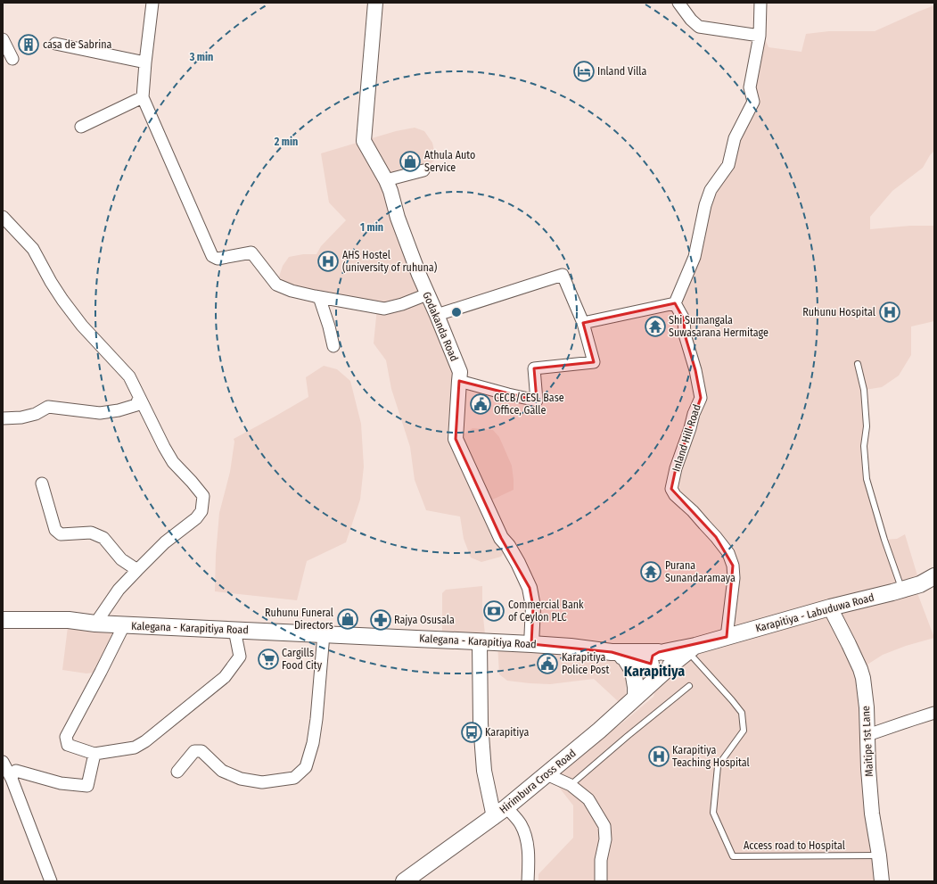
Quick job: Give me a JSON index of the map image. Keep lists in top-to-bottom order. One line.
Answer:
{"streets":{"main road":["Karapitiya - Labuduwa Road","Kalegana - Karapitiya Road","Hirimbura Cross Road"],"street":["Godakanda Road","Inland Hill Road","Maitipe 1st Lane"],"lane":["Access road to Hospital"]},"crossings":[["Godakanda Road","Kalegana - Karapitiya Road"],["Inland Hill Road","Karapitiya - Labuduwa Road"],["Karapitiya - Labuduwa Road","Kalegana - Karapitiya Road"],["Karapitiya - Labuduwa Road","Maitipe 1st Lane"],["Karapitiya - Labuduwa Road","Access road to Hospital"],["Maitipe 1st Lane","Access road to Hospital"]],"districts":["Karapitiya"],"places":{"building":["casa de Sabrina"],"hotel":["Inland Villa"],"shop":["Athula Auto Service","Ruhunu Funeral Directors"],"hospital":["AHS Hostel (university of ruhuna)","Ruhunu Hospital","Karapitiya Teaching Hospital"],"temple":["Shi Sumangala Suwasarana Hermitage","Purana Sunandaramaya"],"public building":["CECB/CESL Base Office, Galle","Karapitiya Police Post"],"bank":["Commercial Bank of Ceylon PLC"],"pharmacy":["Rajya Osusala"],"supermarket":["Cargills Food City"],"bus stop":["Karapitiya"]},"rings":["3 min","2 min","1 min"]}
